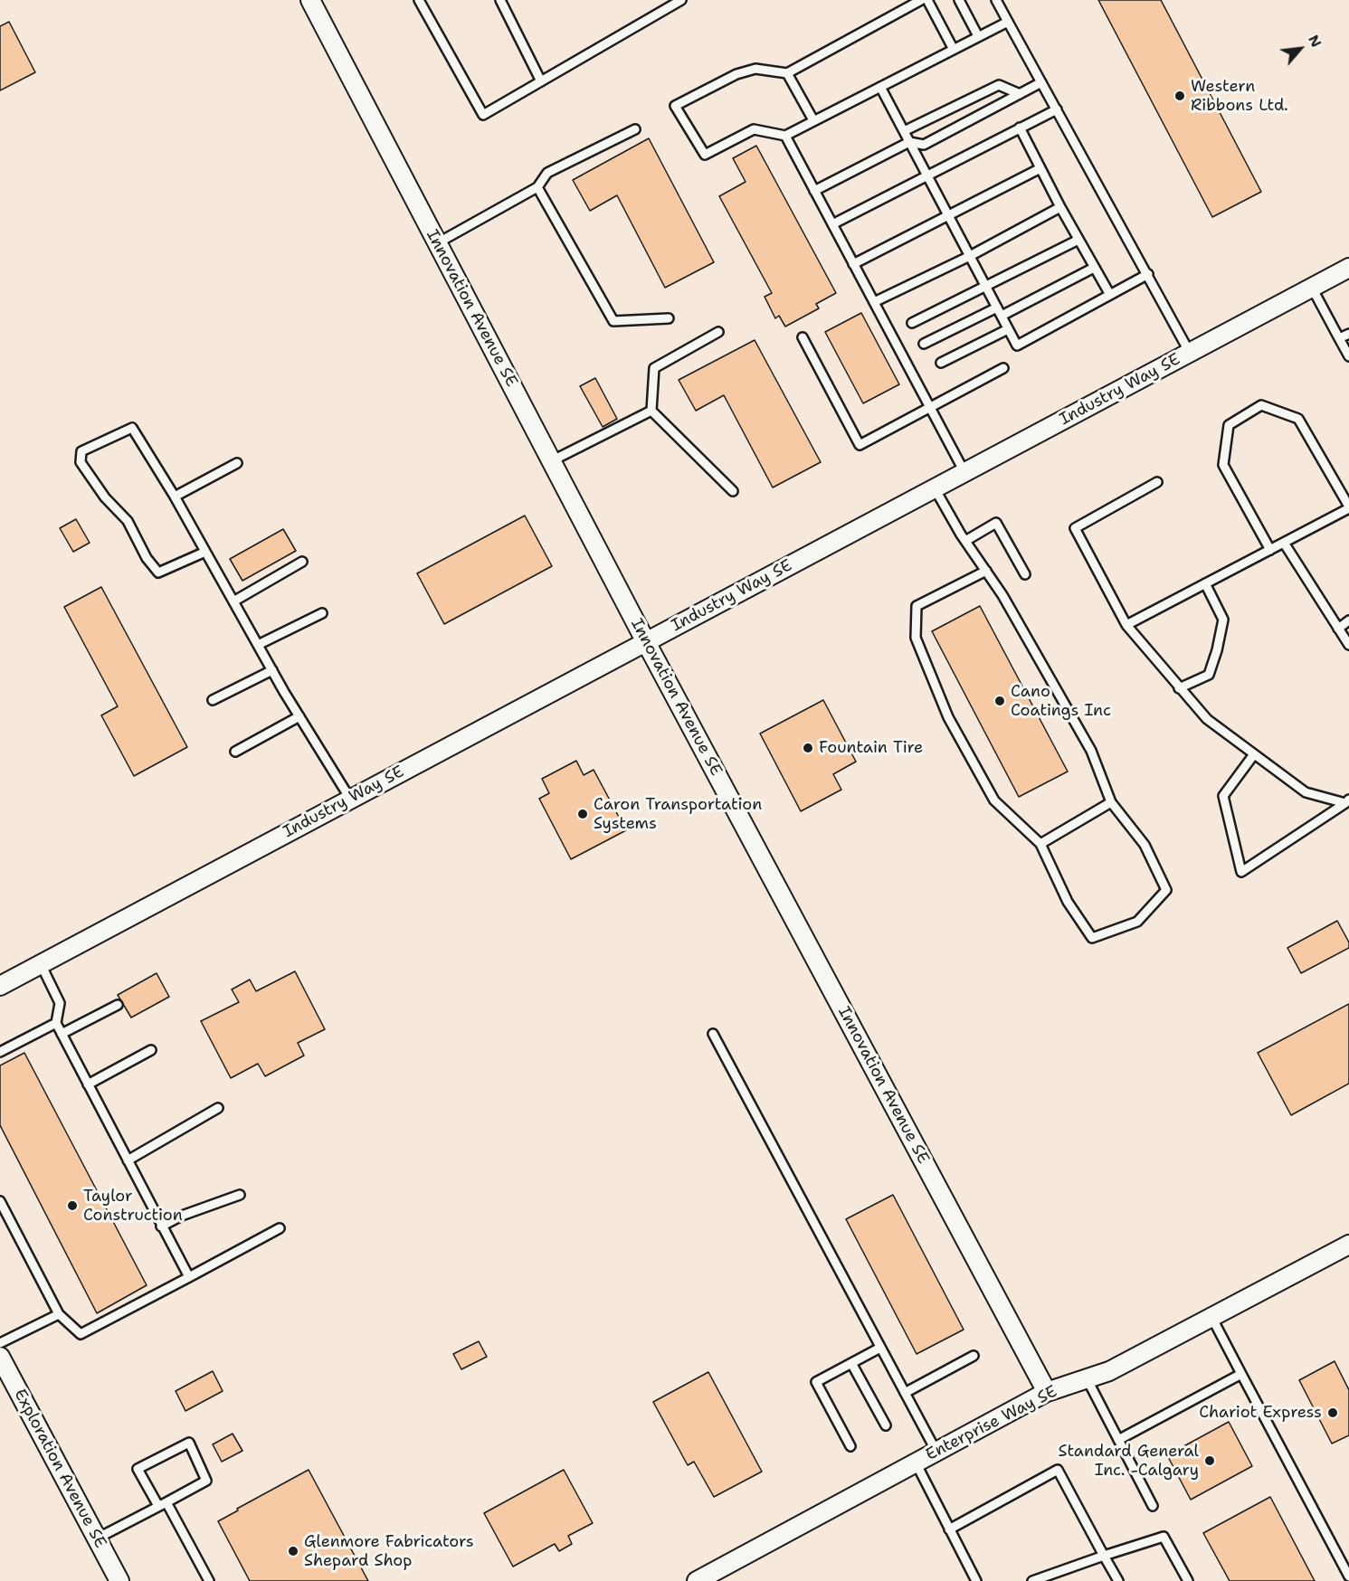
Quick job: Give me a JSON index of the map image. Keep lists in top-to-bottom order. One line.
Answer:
{"streets":{"street":["Innovation Avenue SE","Industry Way SE","Enterprise Way SE","Exploration Avenue SE"]},"crossings":[["Innovation Avenue SE","Industry Way SE"],["Innovation Avenue SE","Enterprise Way SE"]],"places":["Western Ribbons Ltd.","Cano Coatings Inc","Fountain Tire","Caron Transportation Systems","Taylor Construction","Chariot Express","Standard General Inc. -Calgary","Glenmore Fabricators Shepard Shop"],"north":"top right"}
